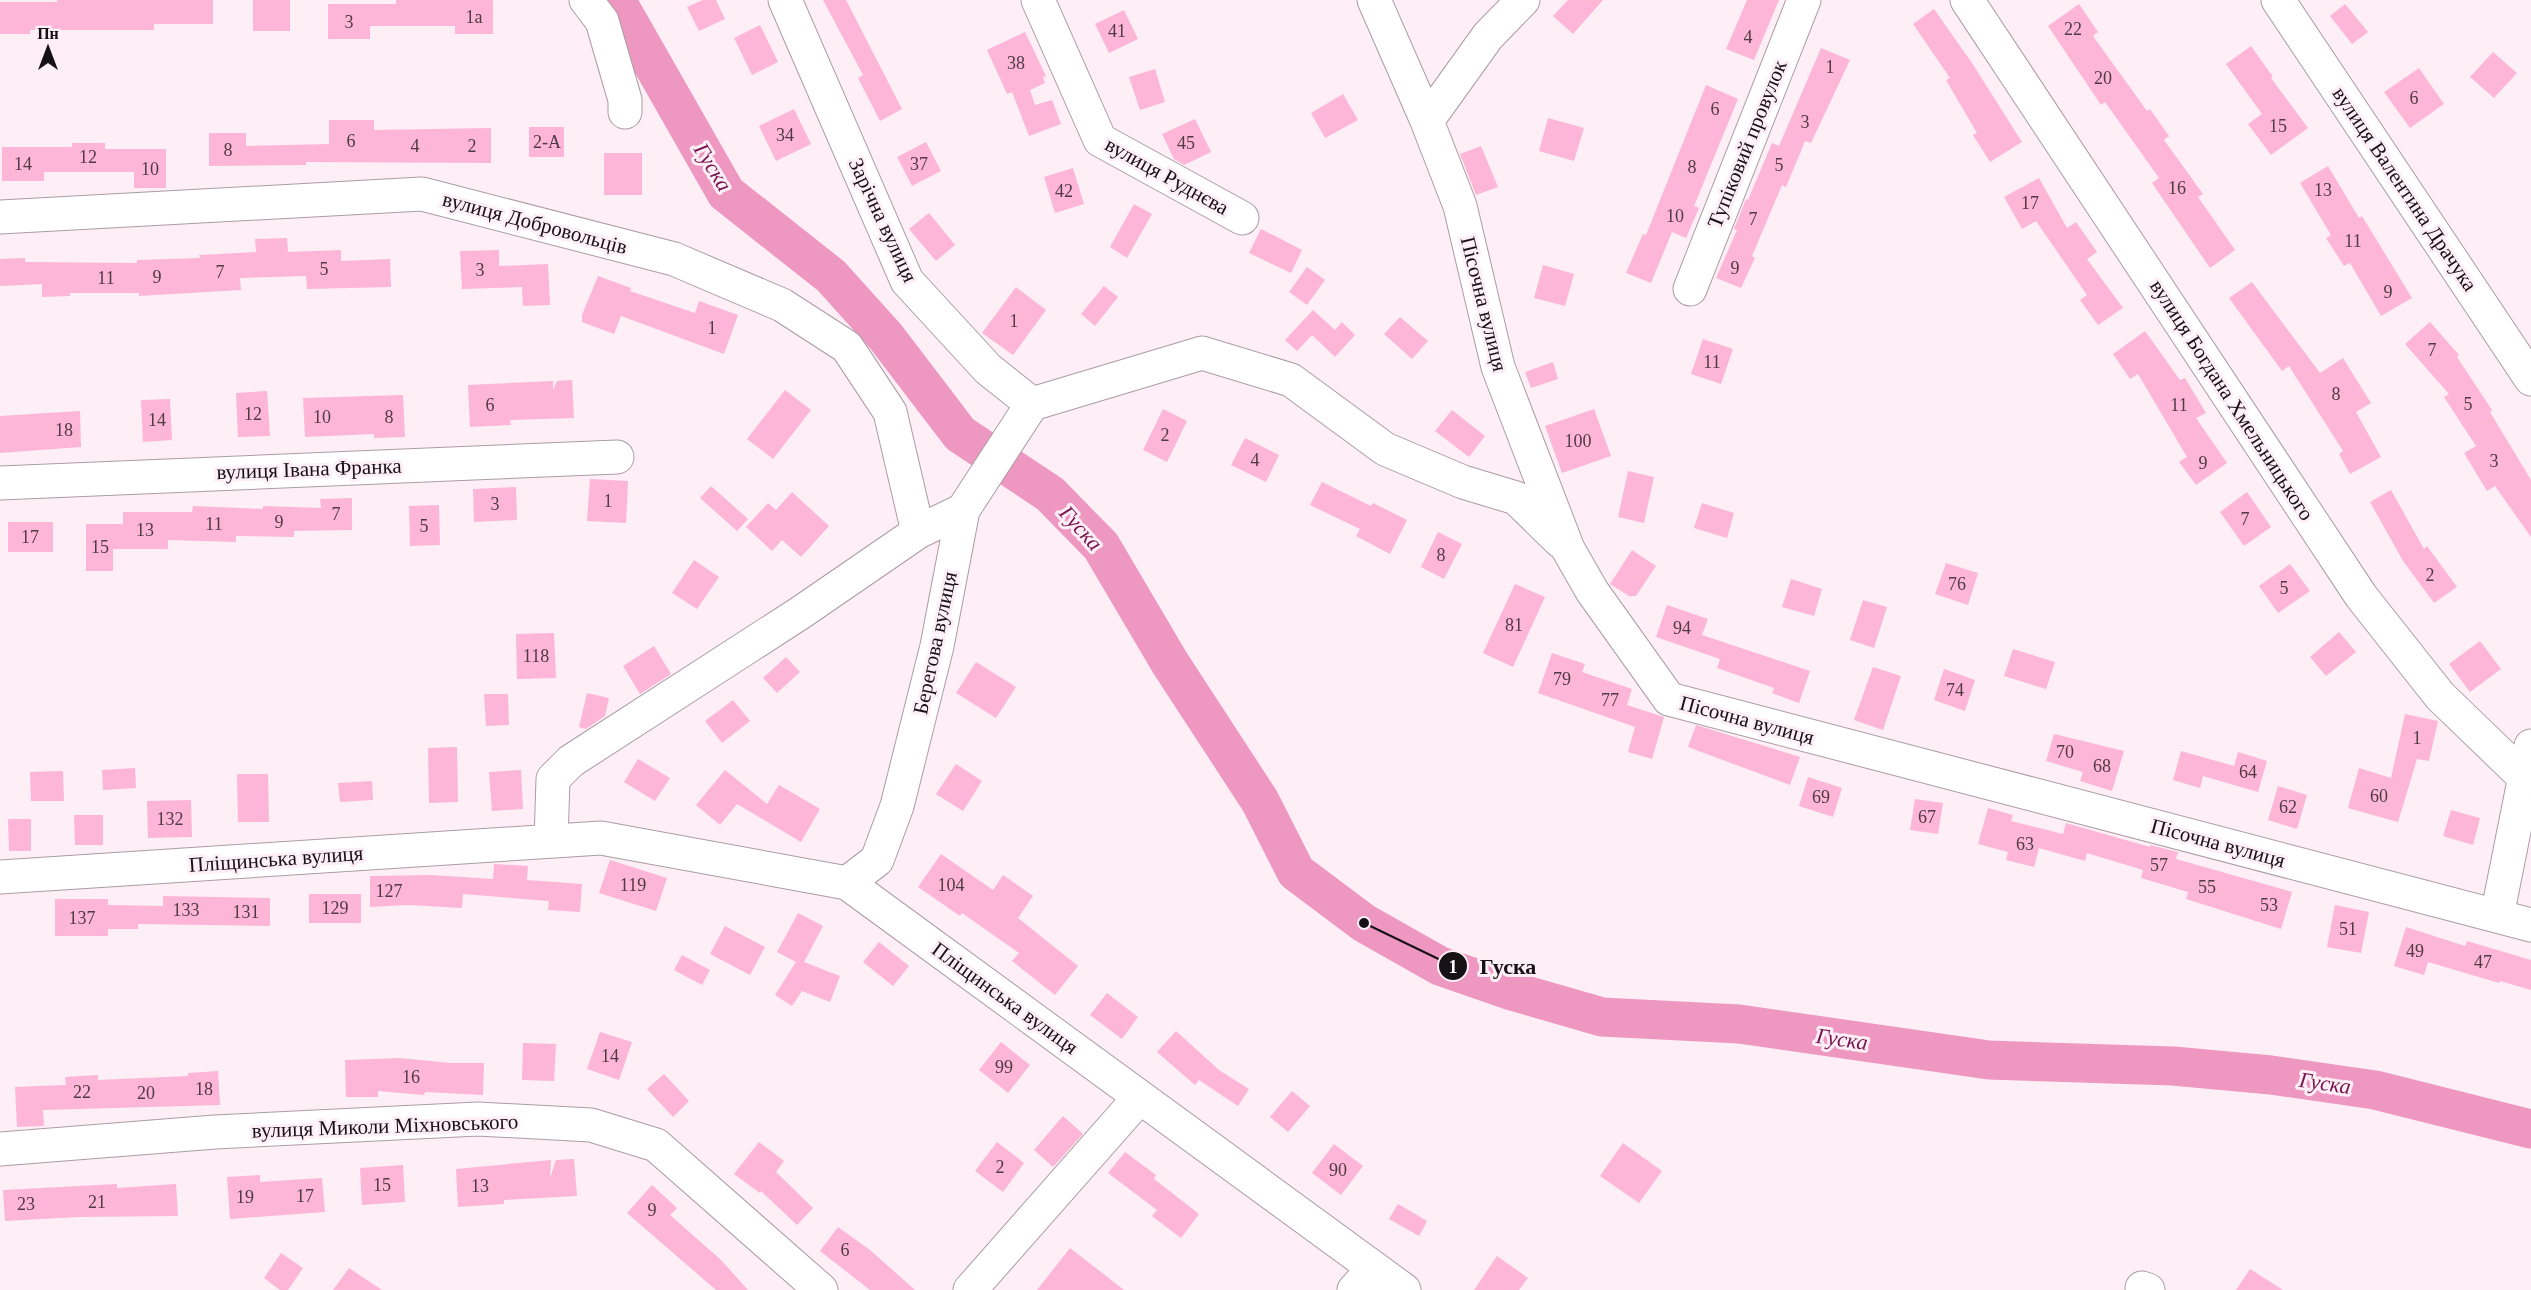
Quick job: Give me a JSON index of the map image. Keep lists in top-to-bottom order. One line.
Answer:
{"streets":{"street":["Тупіковий провулок","вулиця Руднєва","вулиця Валентина Драчука","Зарічна вулиця","вулиця Добровольців","Пісочна вулиця","вулиця Богдана Хмельницького","вулиця Івана Франка","Берегова вулиця","Пліщинська вулиця","вулиця Миколи Міхновського"]},"crossings":[["Зарічна вулиця","Берегова вулиця"],["Берегова вулиця","Пліщинська вулиця"]],"water":["Гуска"],"places":["Гуска"],"house_numbers":["1а","3","22","41","4","38","1","20","6","6","3","15","34","6","2-А","45","4","2","8","12","14","37","5","8","10","16","13","42","17","10","7","11","9","5","3","7","9","11","9","1","1","7","11","8","5","6","11","12","10","8","14","18","2","100","4","3","9","1","3","7","7","9","11","5","13","17","15","8","2","76","5","81","94","118","79","74","77","1","70","68","64","60","69","62","67","132","63","57","119","104","55","127","53","129","133","131","137","51","49","47","14","99","16","18","22","20","2","90","15","13","17","19","21","23","9","6"],"north":"top"}
